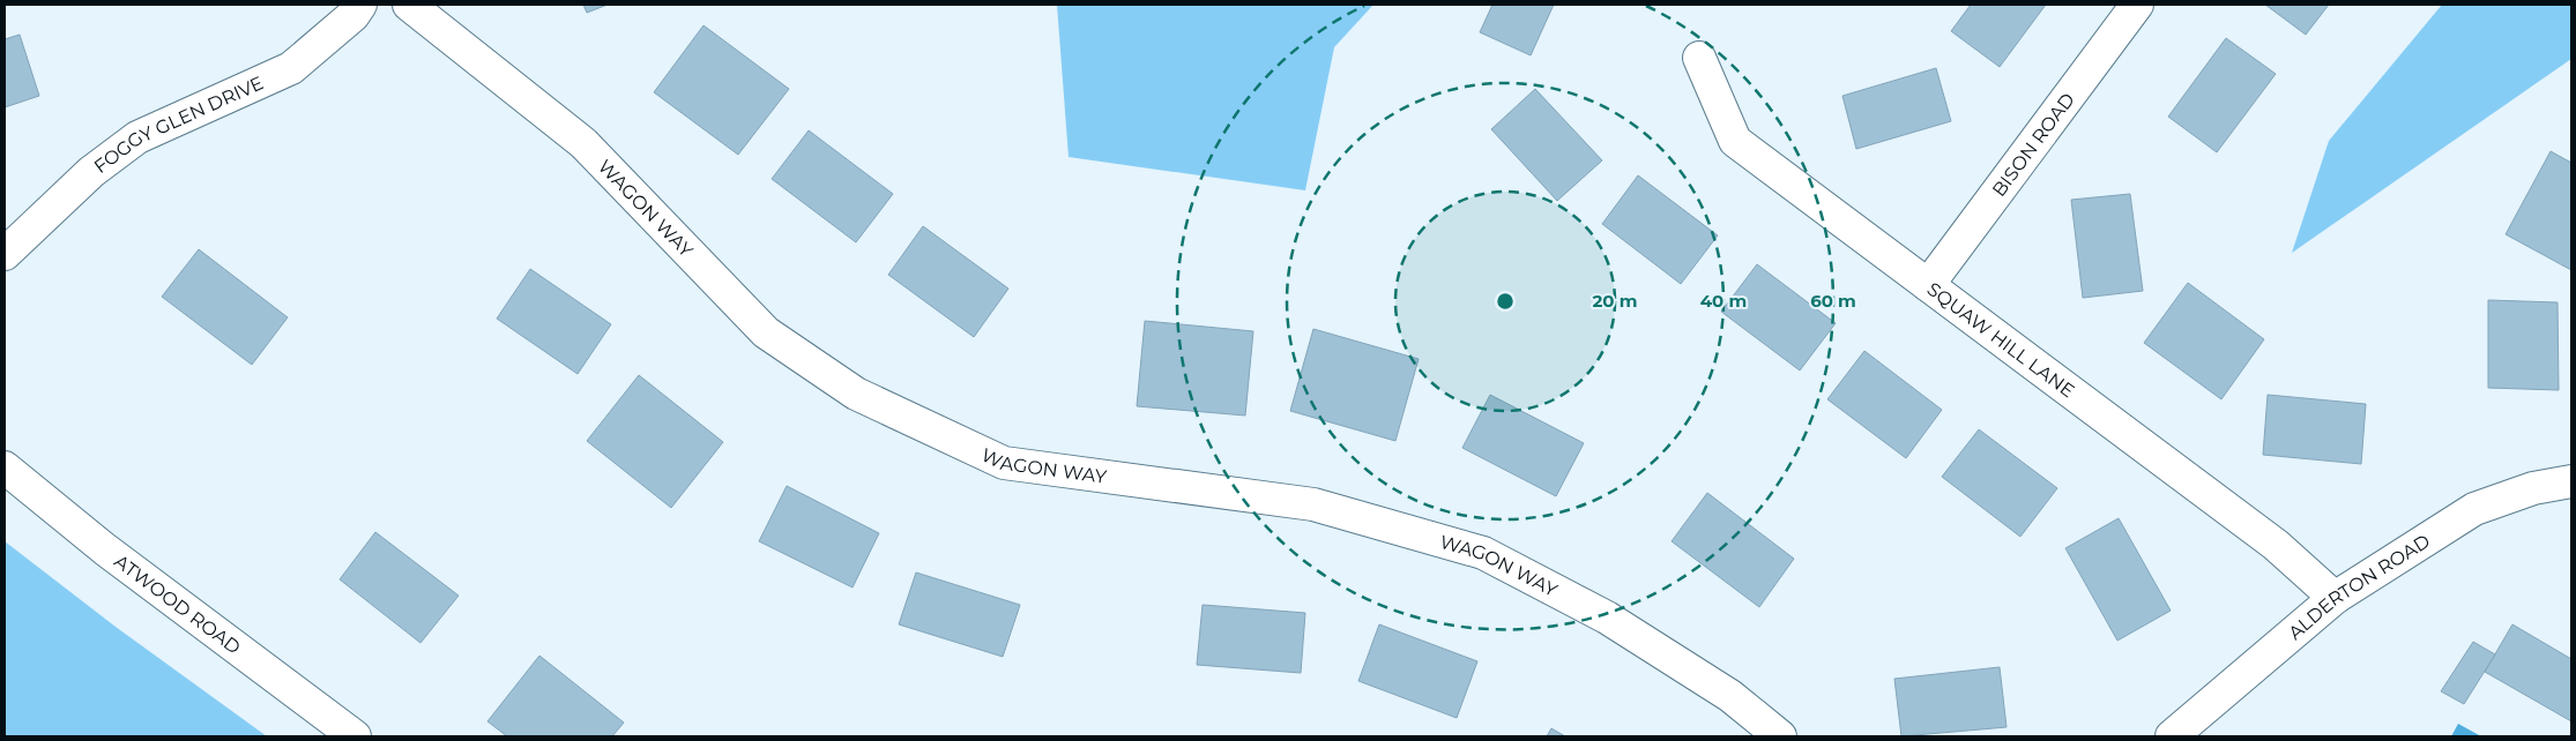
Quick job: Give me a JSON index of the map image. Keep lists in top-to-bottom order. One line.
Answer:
{"streets":{"street":["FOGGY GLEN DRIVE","BISON ROAD","WAGON WAY","SQUAW HILL LANE","ALDERTON ROAD","ATWOOD ROAD"]},"crossings":[["BISON ROAD","SQUAW HILL LANE"],["SQUAW HILL LANE","ALDERTON ROAD"]],"rings":["20 m","40 m","60 m"]}
